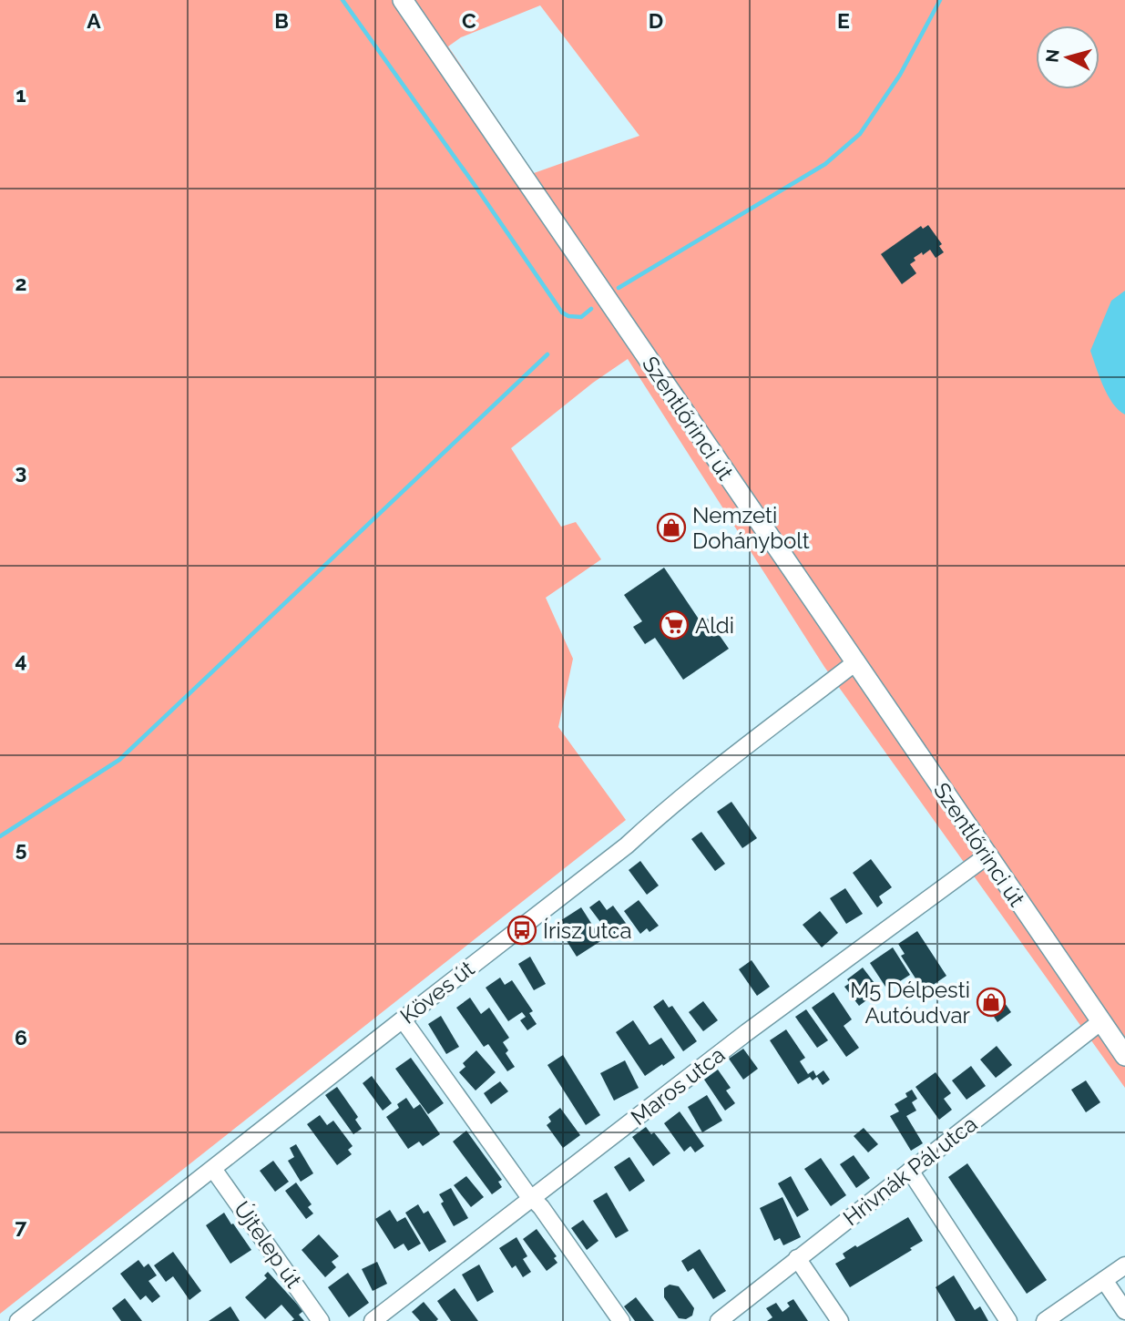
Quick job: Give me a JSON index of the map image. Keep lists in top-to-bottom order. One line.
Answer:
{"streets":{"main road":["Szentlőrinci út"],"street":["Köves út","Maros utca","Hrivnák Pál utca","Újtelep út"]},"crossings":[["Szentlőrinci út","Köves út"],["Szentlőrinci út","Maros utca"],["Szentlőrinci út","Hrivnák Pál utca"],["Köves út","Újtelep út"]],"places":{"shop":["Nemzeti Dohánybolt","M5 Délpesti Autóudvar"],"supermarket":["Aldi"],"bus stop":["Írisz utca"]},"north":"left","grid":{"columns":["A","B","C","D","E"],"rows":["1","2","3","4","5","6","7"]}}
